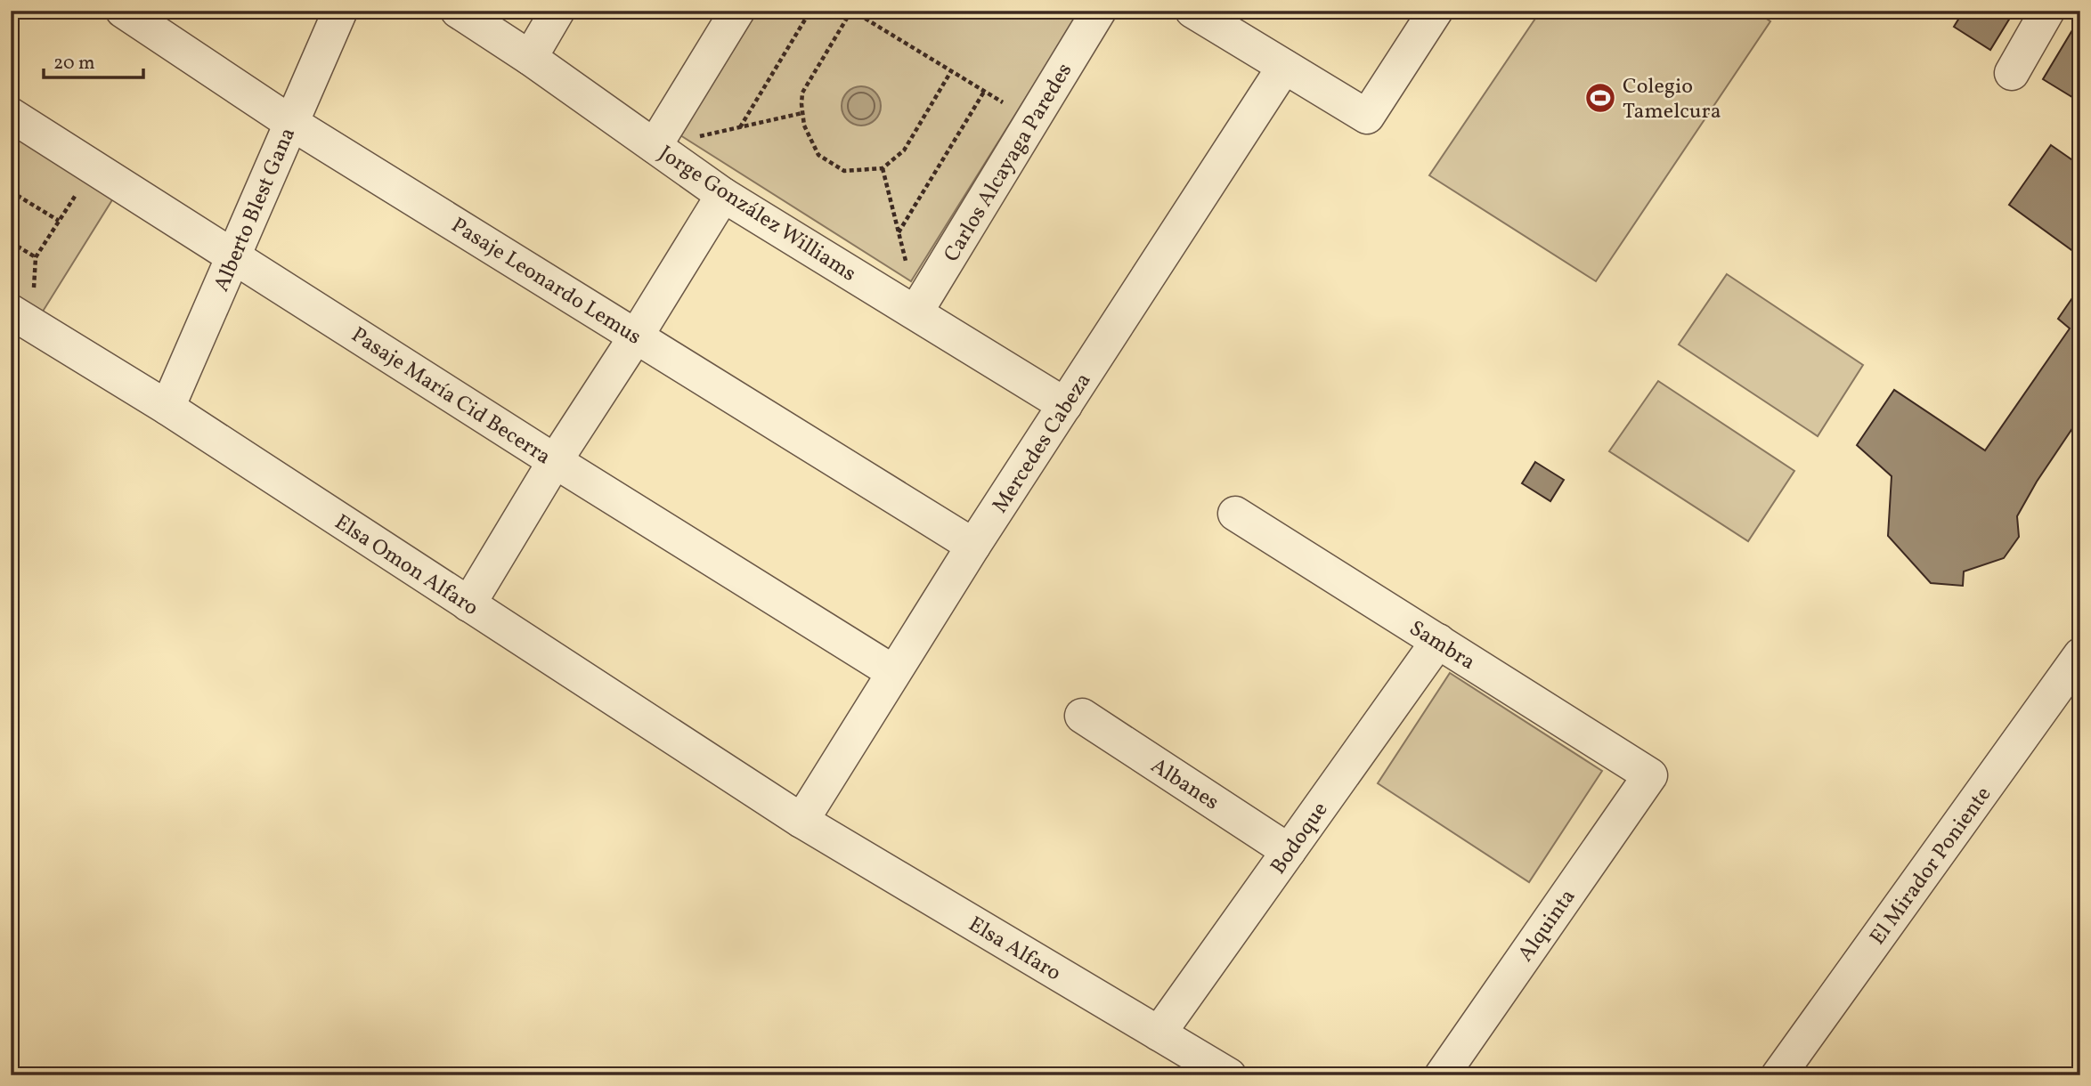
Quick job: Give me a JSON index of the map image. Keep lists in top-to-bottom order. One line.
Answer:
{"streets":{"street":["Carlos Alcayaga Paredes","Alberto Blest Gana","Jorge González Williams","Pasaje Leonardo Lemus","Pasaje María Cid Becerra","Mercedes Cabeza","Elsa Omon Alfaro","Sambra","Albanes","Bodoque","El Mirador Poniente","Alquinta","Elsa Alfaro"]},"crossings":[["Carlos Alcayaga Paredes","Jorge González Williams"],["Alberto Blest Gana","Pasaje Leonardo Lemus"],["Alberto Blest Gana","Pasaje María Cid Becerra"],["Alberto Blest Gana","Elsa Omon Alfaro"],["Jorge González Williams","Mercedes Cabeza"],["Pasaje Leonardo Lemus","Mercedes Cabeza"],["Pasaje María Cid Becerra","Mercedes Cabeza"],["Mercedes Cabeza","Elsa Omon Alfaro"],["Mercedes Cabeza","Elsa Alfaro"],["Elsa Omon Alfaro","Elsa Alfaro"],["Sambra","Bodoque"],["Sambra","Alquinta"],["Albanes","Bodoque"],["Bodoque","Elsa Alfaro"]],"places":{"sports":["Colegio Tamelcura"]},"scale_bar":"20 m"}
